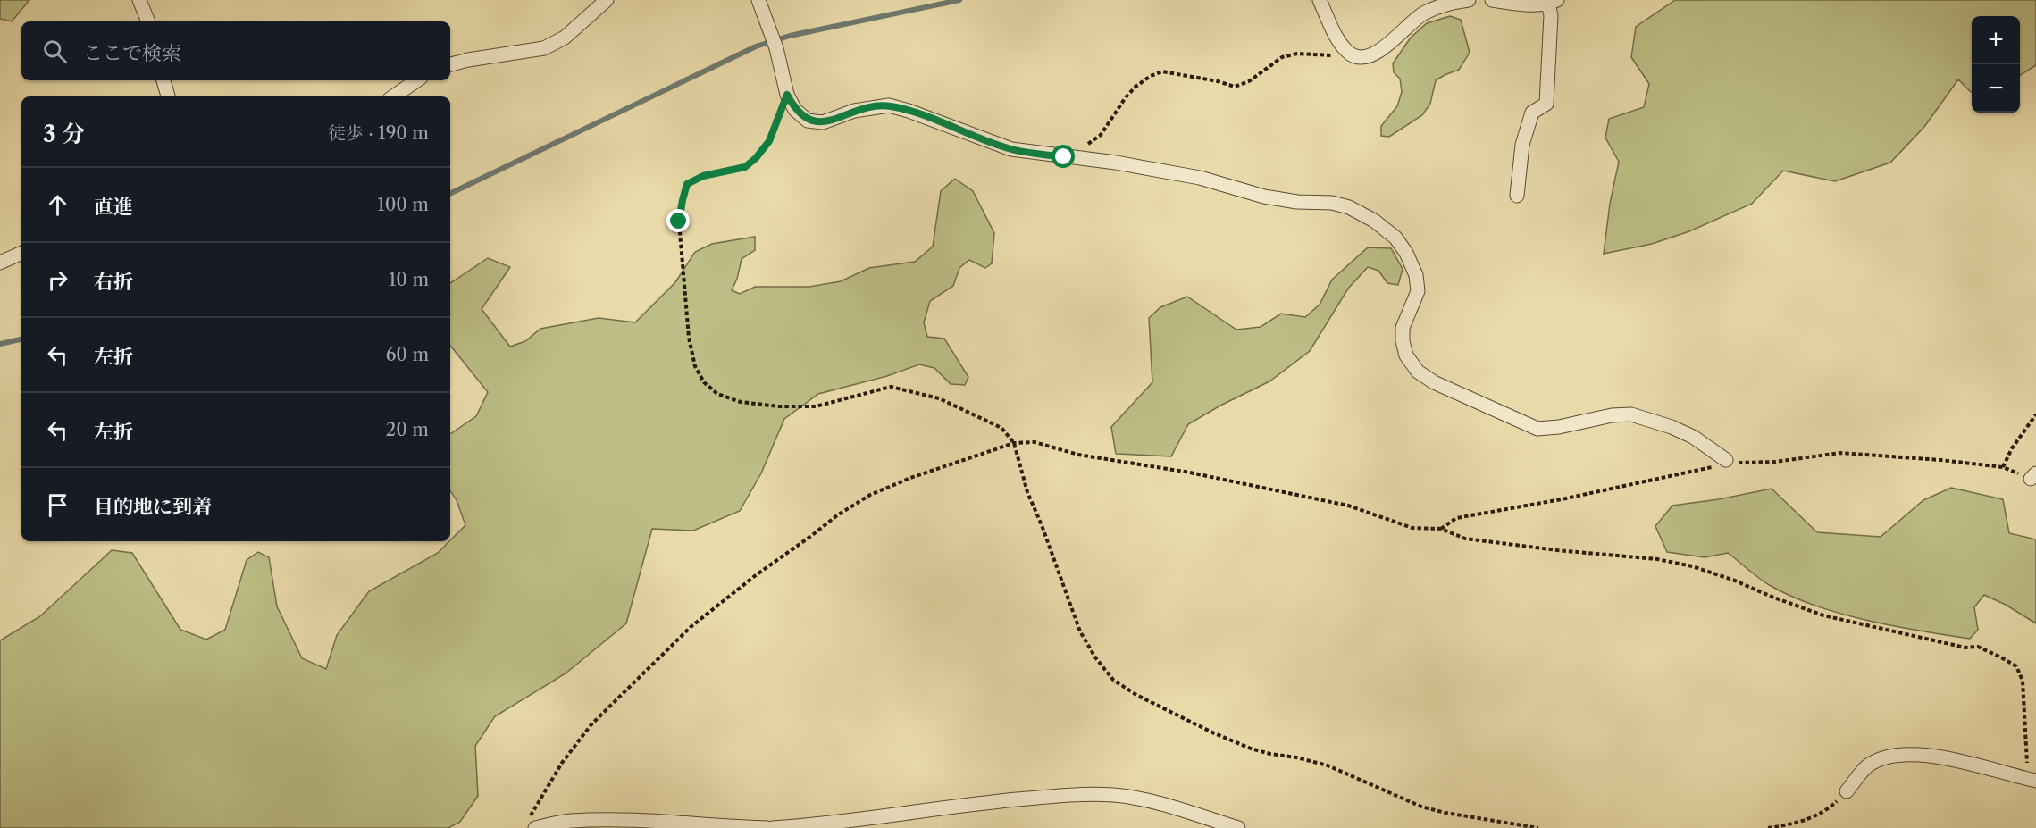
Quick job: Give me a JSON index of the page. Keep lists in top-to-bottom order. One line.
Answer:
{"page":{"map_buttons":["+","−"],"search":"ここで検索","heading":["3 分","徒歩 · 190 m"],"list":[["直進","100 m"],["右折","10 m"],["左折","60 m"],["左折","20 m"],"目的地に到着"]}}
